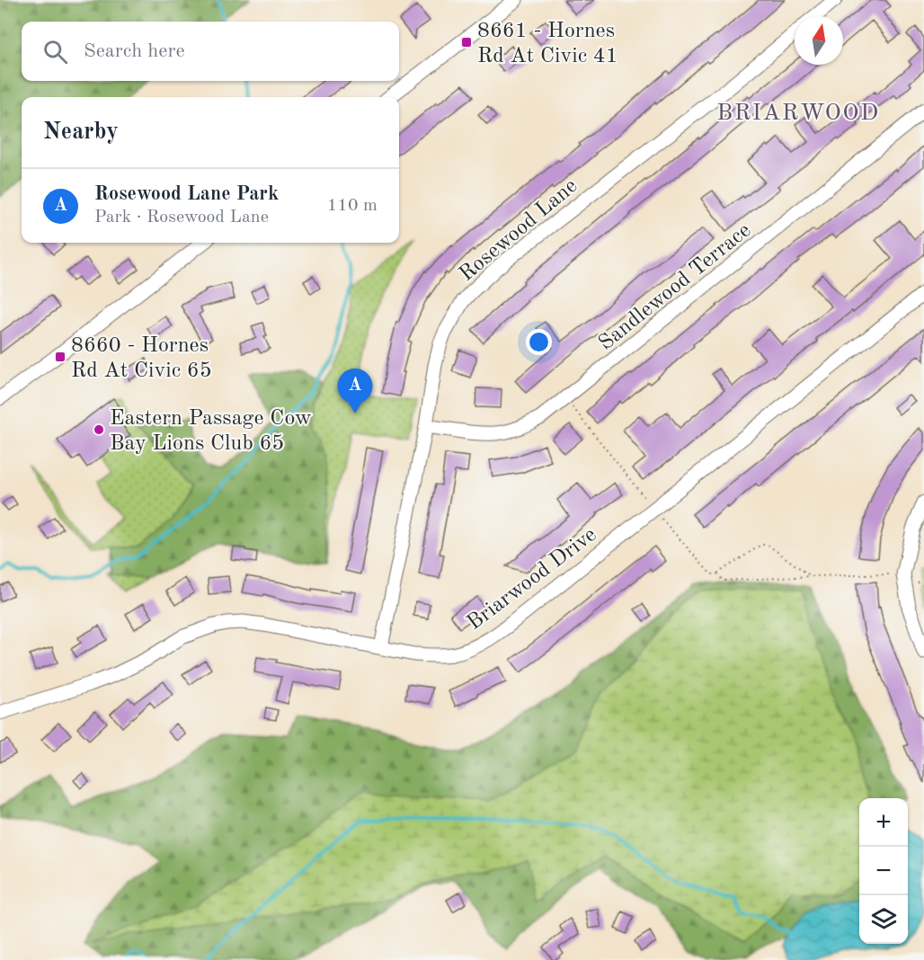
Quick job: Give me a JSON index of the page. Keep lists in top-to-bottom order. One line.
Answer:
{"streets":{"street":["Rosewood Lane","Sandlewood Terrace","Briarwood Drive"]},"crossings":[["Rosewood Lane","Sandlewood Terrace"],["Rosewood Lane","Briarwood Drive"]],"districts":["BRIARWOOD"],"places":{"transit":["8661 - Hornes Rd At Civic 41","8660 - Hornes Rd At Civic 65"],"other":["Eastern Passage Cow Bay Lions Club 65"]},"north":"top","page":{"search":"Search here","heading":"Nearby","list":[{"mark":"A","name":"Rosewood Lane Park","note":"Park · Rosewood Lane","value":"110 m"}],"pins":"A","map_buttons":["+","−"]}}
